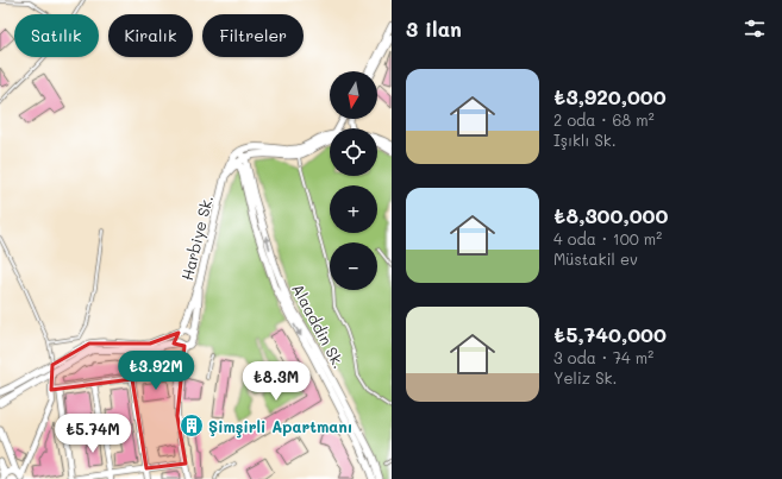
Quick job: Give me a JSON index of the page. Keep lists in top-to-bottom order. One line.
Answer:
{"streets":{"street":["Harbiye Sk.","Alaaddin Sk."]},"crossings":[["Harbiye Sk.","Alaaddin Sk."]],"places":{"building":["Şimşirli Apartmanı"]},"north":"bottom","page":{"heading":"3 ilan","chip":["Satılık","Kiralık","Filtreler"],"list":[{"name":"₺3,920,000","note":"2 oda · 68 m² · Işıklı Sk."},{"name":"₺8,300,000","note":"4 oda · 100 m² · Müstakil ev"},{"name":"₺5,740,000","note":"3 oda · 74 m² · Yeliz Sk."}],"map_buttons":["+","−"],"price":["₺3.92M","₺8.3M","₺5.74M"]}}
